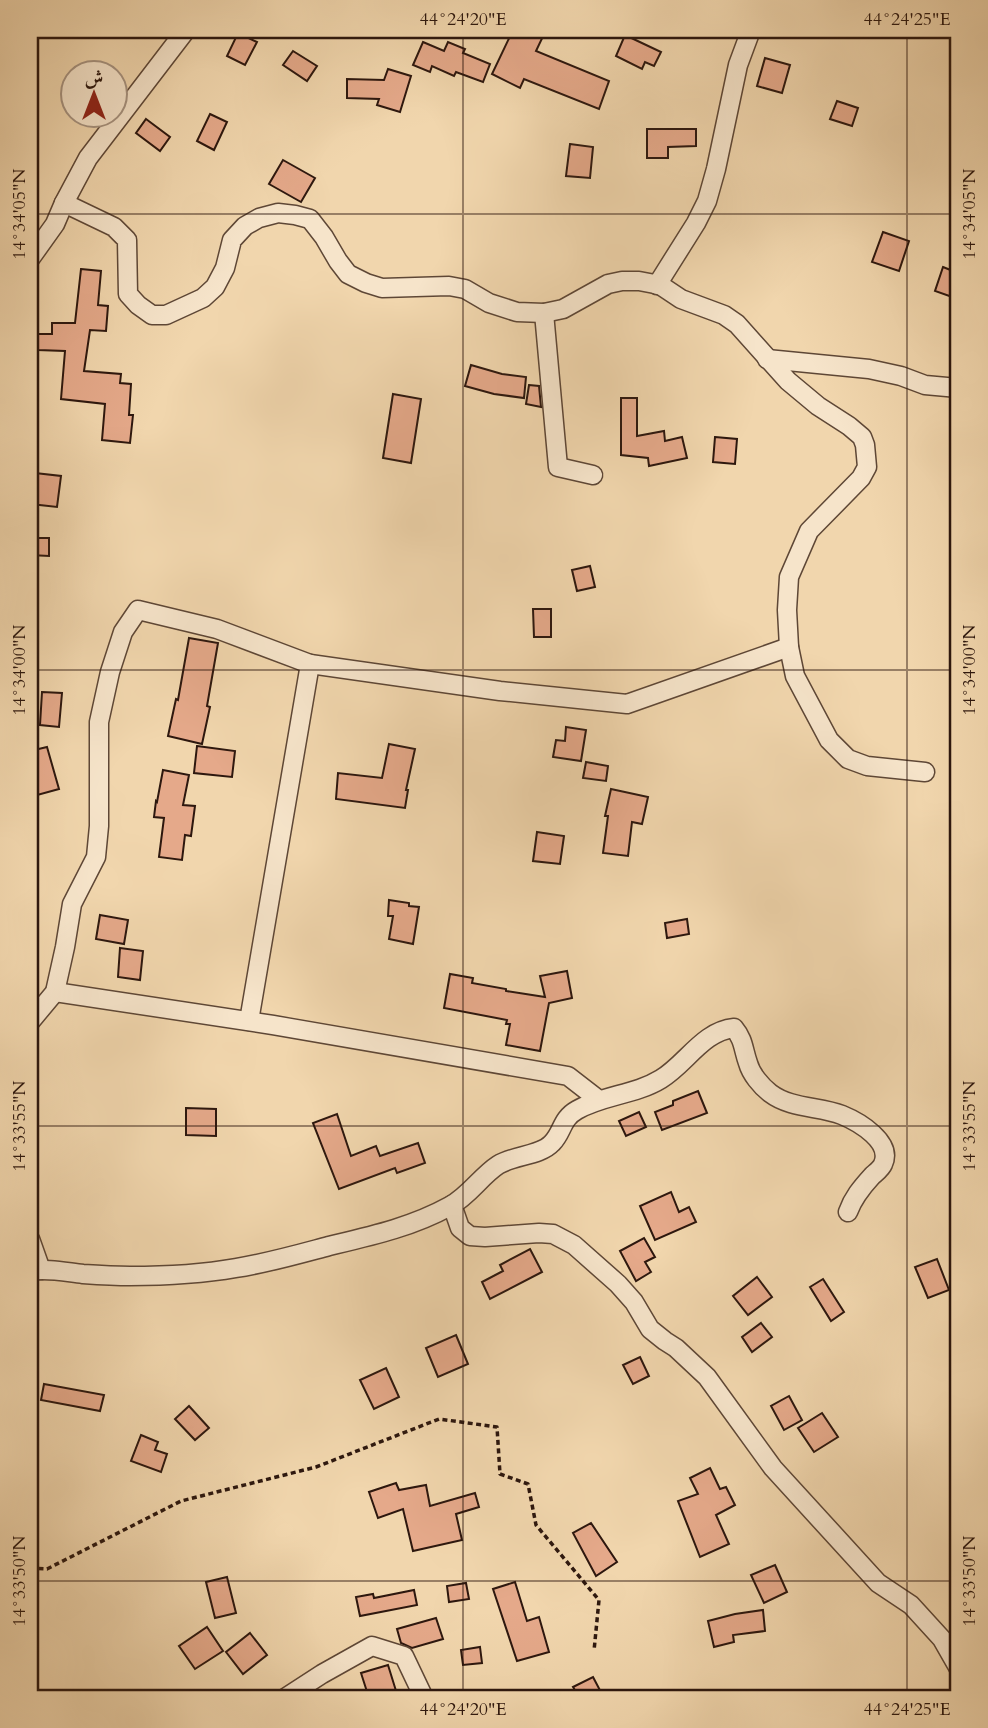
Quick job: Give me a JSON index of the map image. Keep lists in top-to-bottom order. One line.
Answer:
{"north":"top","coordinates":["44°24'20\"E","44°24'25\"E","14°34'05\"N","14°34'00\"N","14°33'55\"N","14°33'50\"N"]}
